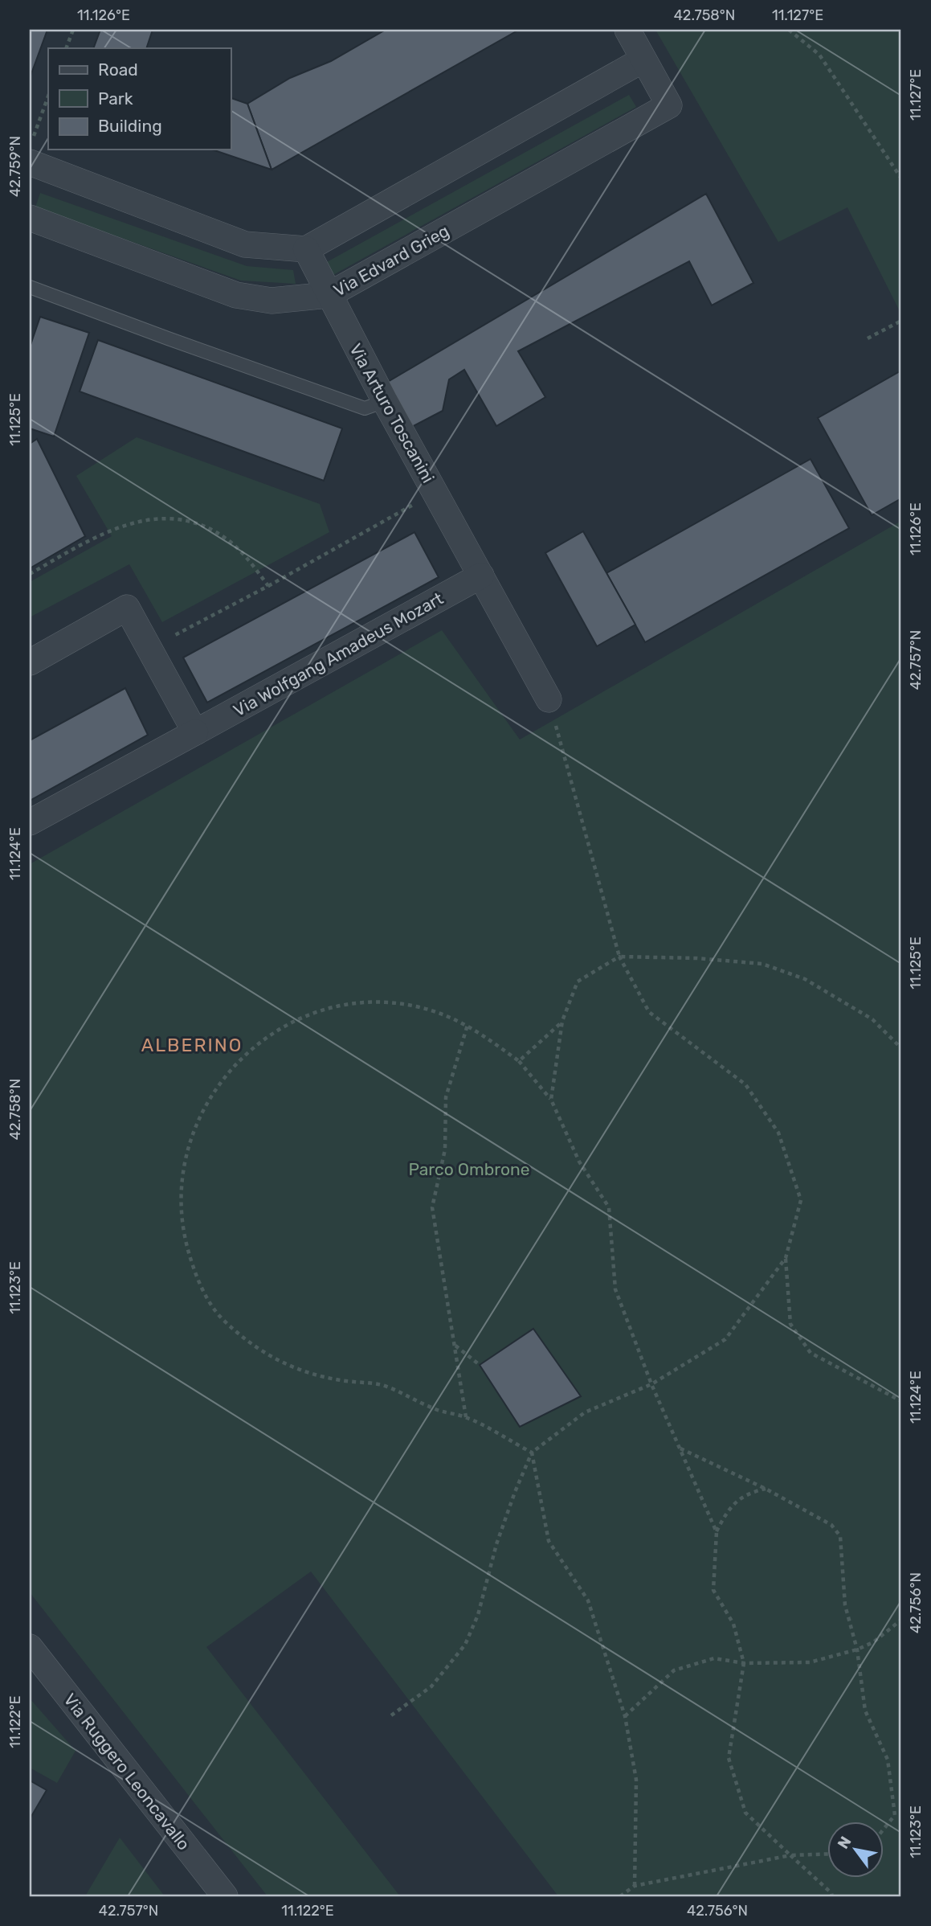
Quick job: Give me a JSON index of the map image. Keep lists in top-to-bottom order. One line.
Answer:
{"streets":{"street":["Via Edvard Grieg","Via Arturo Toscanini","Via Wolfgang Amadeus Mozart","Via Ruggero Leoncavallo"]},"crossings":[["Via Edvard Grieg","Via Arturo Toscanini"],["Via Arturo Toscanini","Via Wolfgang Amadeus Mozart"]],"districts":["ALBERINO"],"parks":["Parco Ombrone"],"legend":["Road","Park","Building"],"north":"top left","coordinates":["11.126°E","42.758°N","11.127°E","42.759°N","11.125°E","42.757°N","11.124°E","11.123°E","42.756°N","11.122°E"]}
